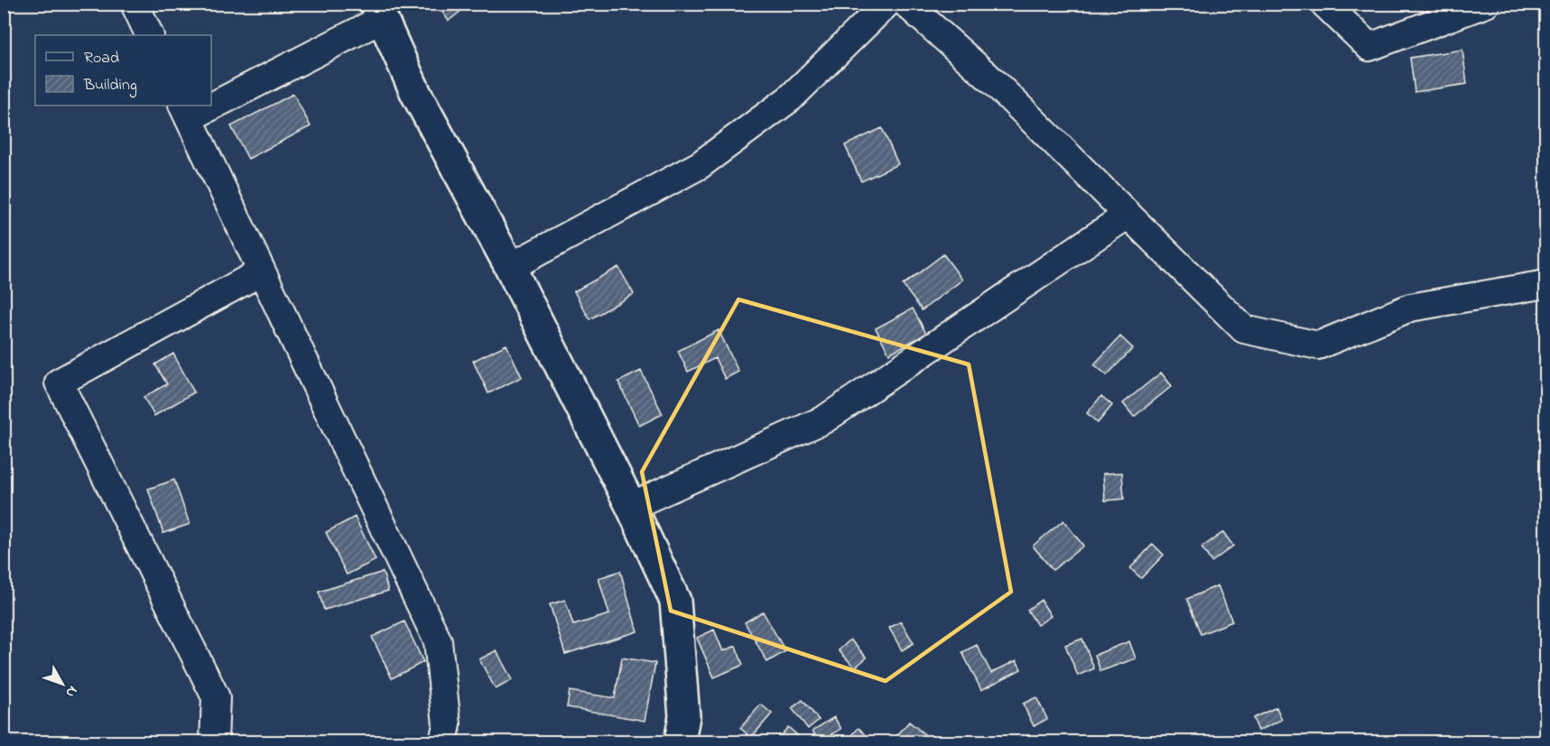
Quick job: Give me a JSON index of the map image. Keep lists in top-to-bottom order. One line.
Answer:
{"legend":["Road","Building"],"north":"bottom right"}
